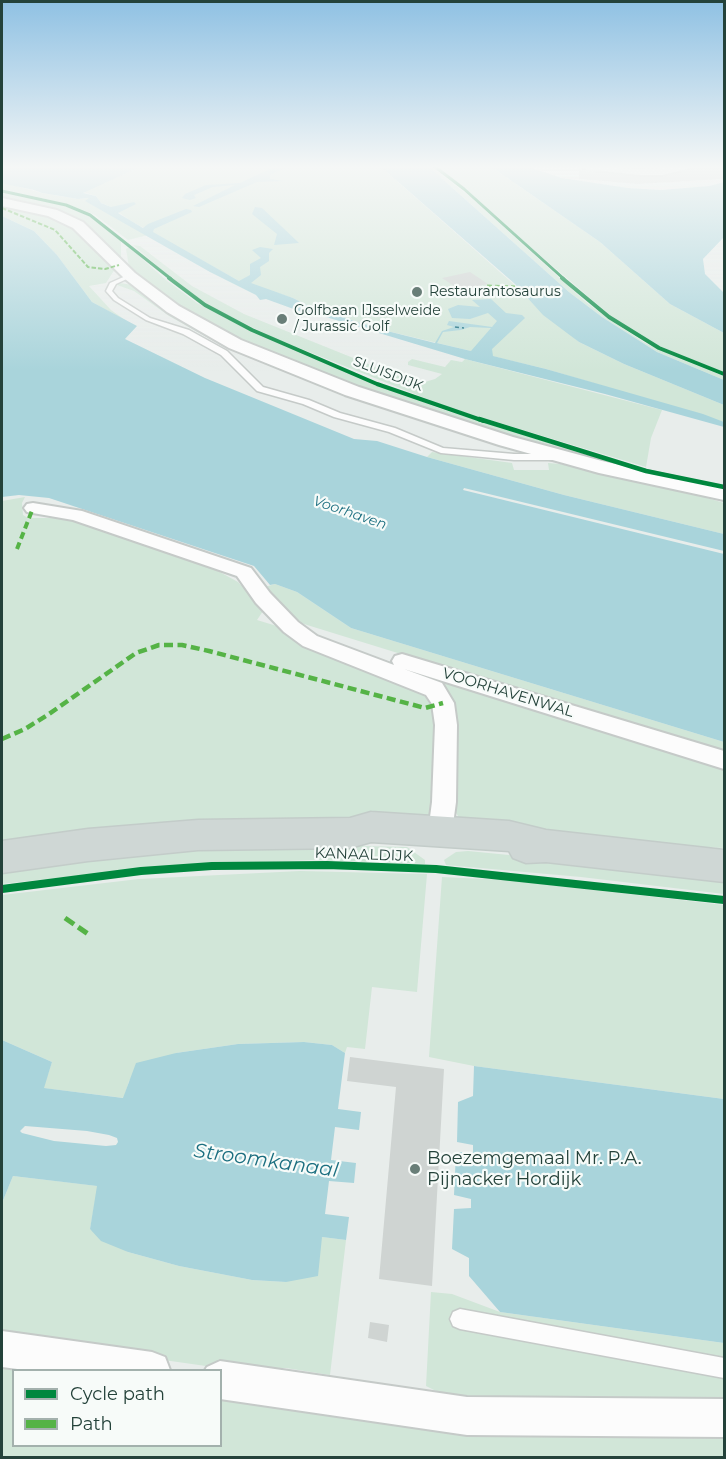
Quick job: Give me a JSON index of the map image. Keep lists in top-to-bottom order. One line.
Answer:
{"streets":{"main road":["KANAALDIJK"],"street":["SLUISDIJK","VOORHAVENWAL"]},"crossings":[["VOORHAVENWAL","KANAALDIJK"]],"water":["Voorhaven","Stroomkanaal"],"places":["Restaurantosaurus","Golfbaan IJsselweide / Jurassic Golf","Boezemgemaal Mr. P.A. Pijnacker Hordijk"],"legend":["Cycle path","Path"]}
